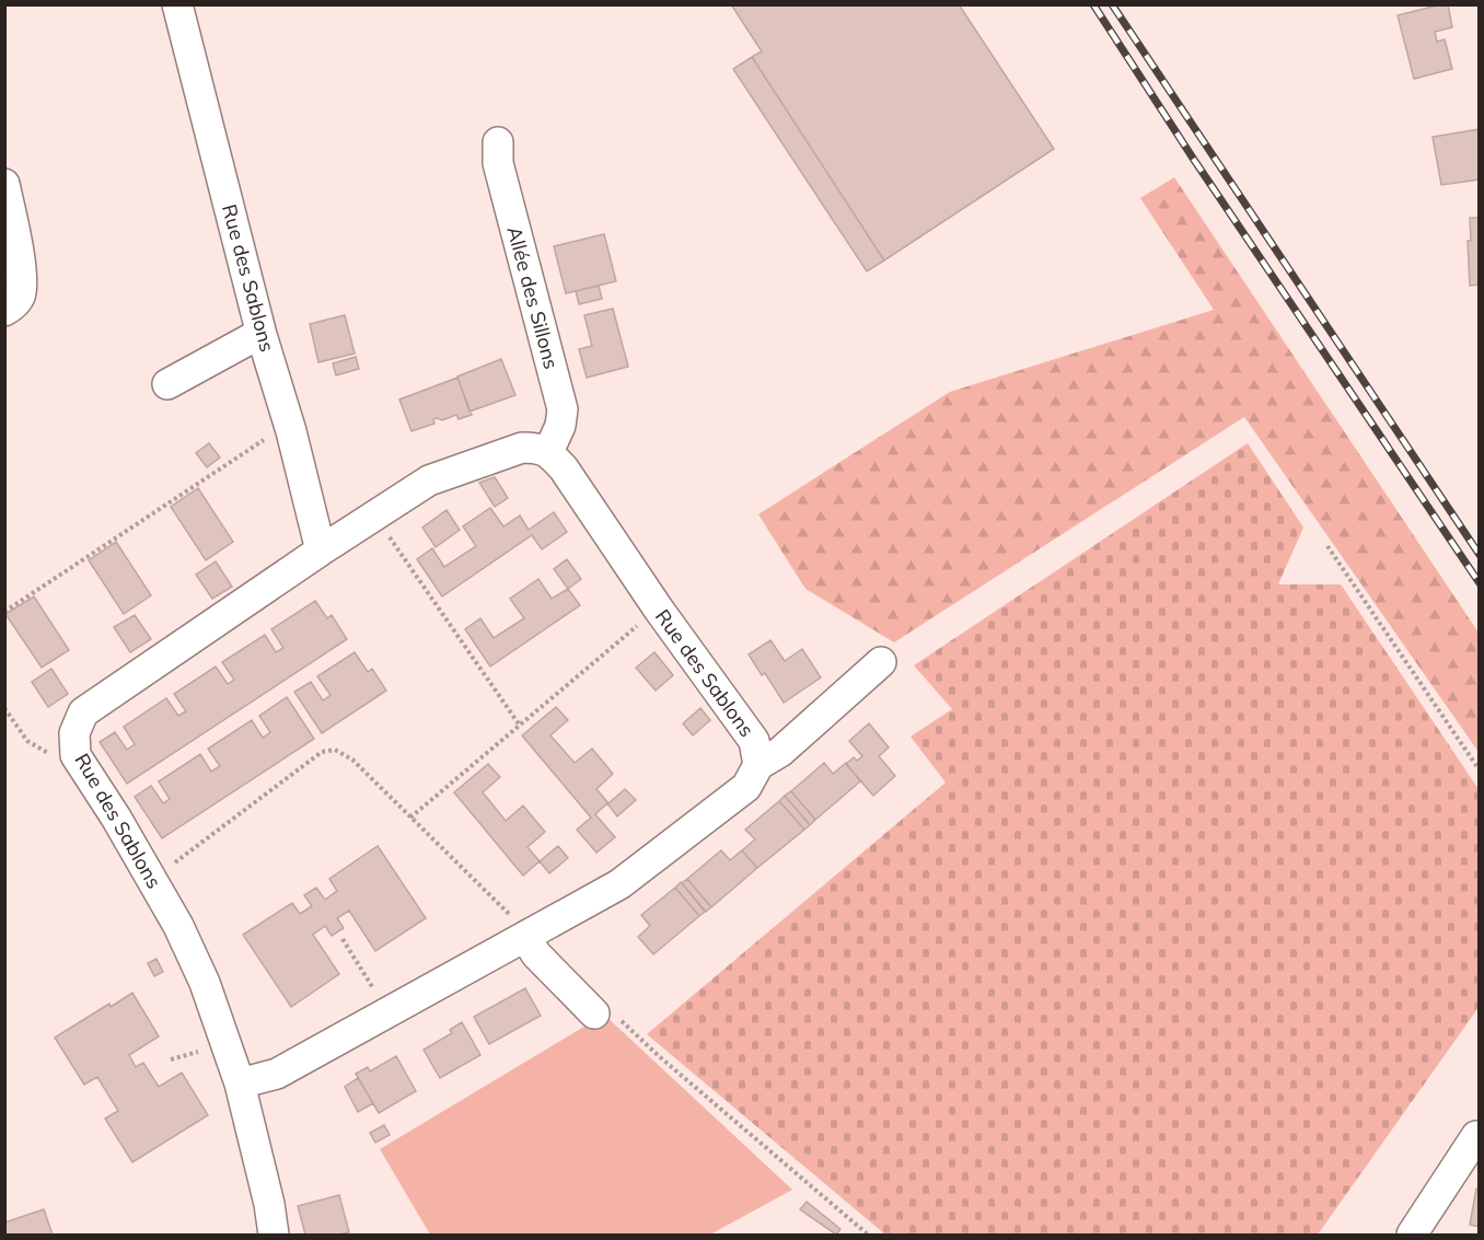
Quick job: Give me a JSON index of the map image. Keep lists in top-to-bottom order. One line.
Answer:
{"streets":{"street":["Rue des Sablons","Allée des Sillons"]},"crossings":[["Rue des Sablons","Allée des Sillons"]]}
